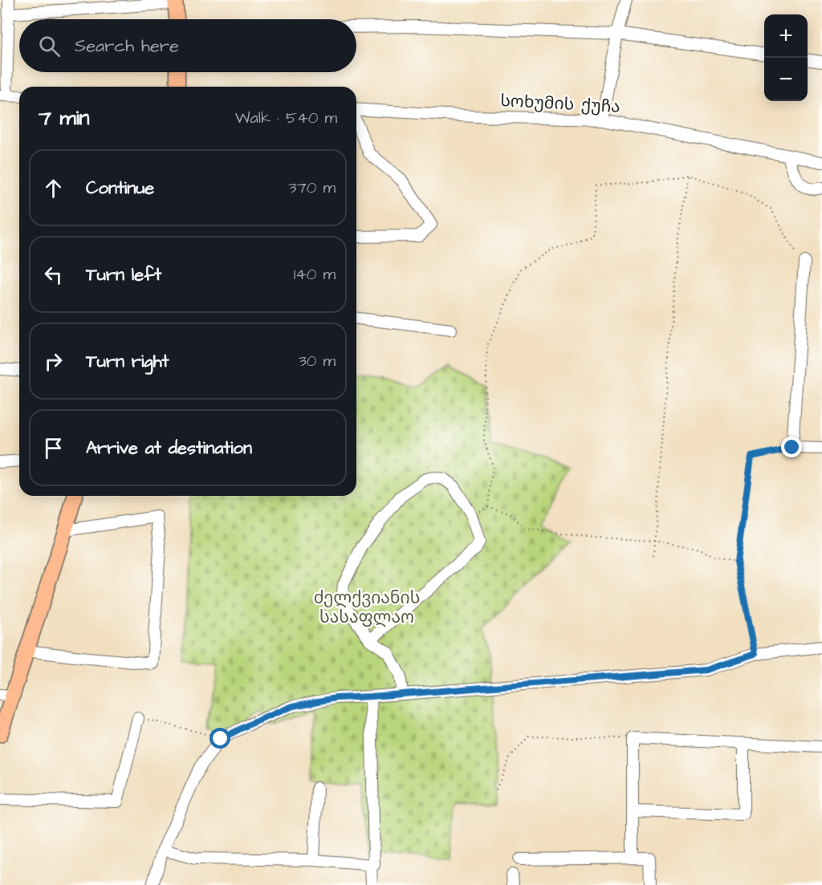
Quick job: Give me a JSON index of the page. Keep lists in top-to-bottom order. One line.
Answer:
{"streets":{"street":["სოხუმის ქუჩა"]},"parks":["ძელქვიანის სასაფლაო"],"page":{"map_buttons":["+","−"],"search":"Search here","heading":["7 min","Walk · 540 m"],"list":[["Continue","370 m"],["Turn left","140 m"],["Turn right","30 m"],"Arrive at destination"]}}
